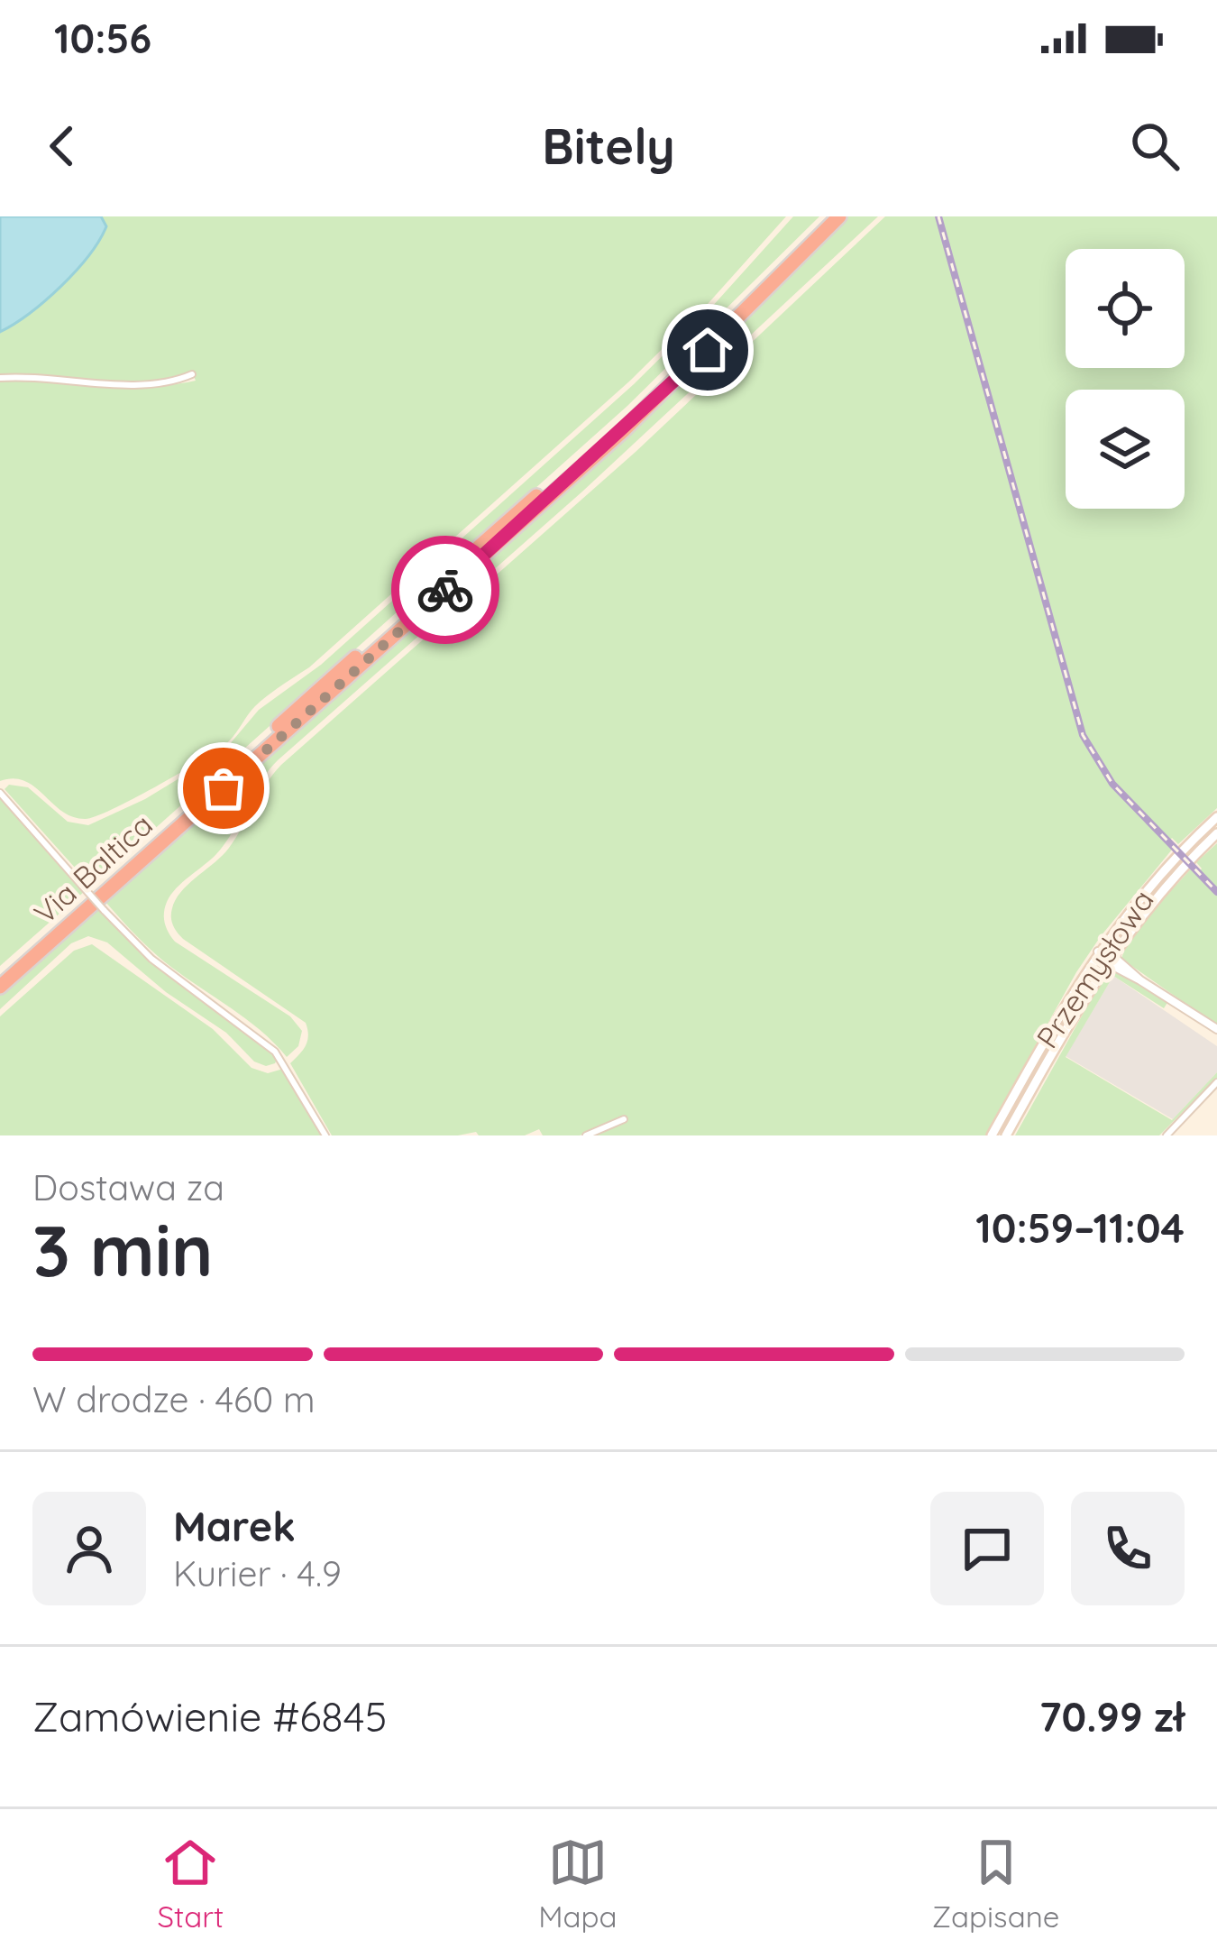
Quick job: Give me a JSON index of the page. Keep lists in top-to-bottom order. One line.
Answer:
{"streets":{"highway":["Via Baltica"],"main road":["Przemysłowa"]},"page":{"status":"10:56","header":"Bitely","heading":["3 min","Dostawa za","10:59–11:04"],"panel":["Marek","Kurier · 4.9","Zamówienie #6845","70.99 zł"],"bar":"W drodze · 460 m","tabs":["Start","Mapa","Zapisane"]}}
